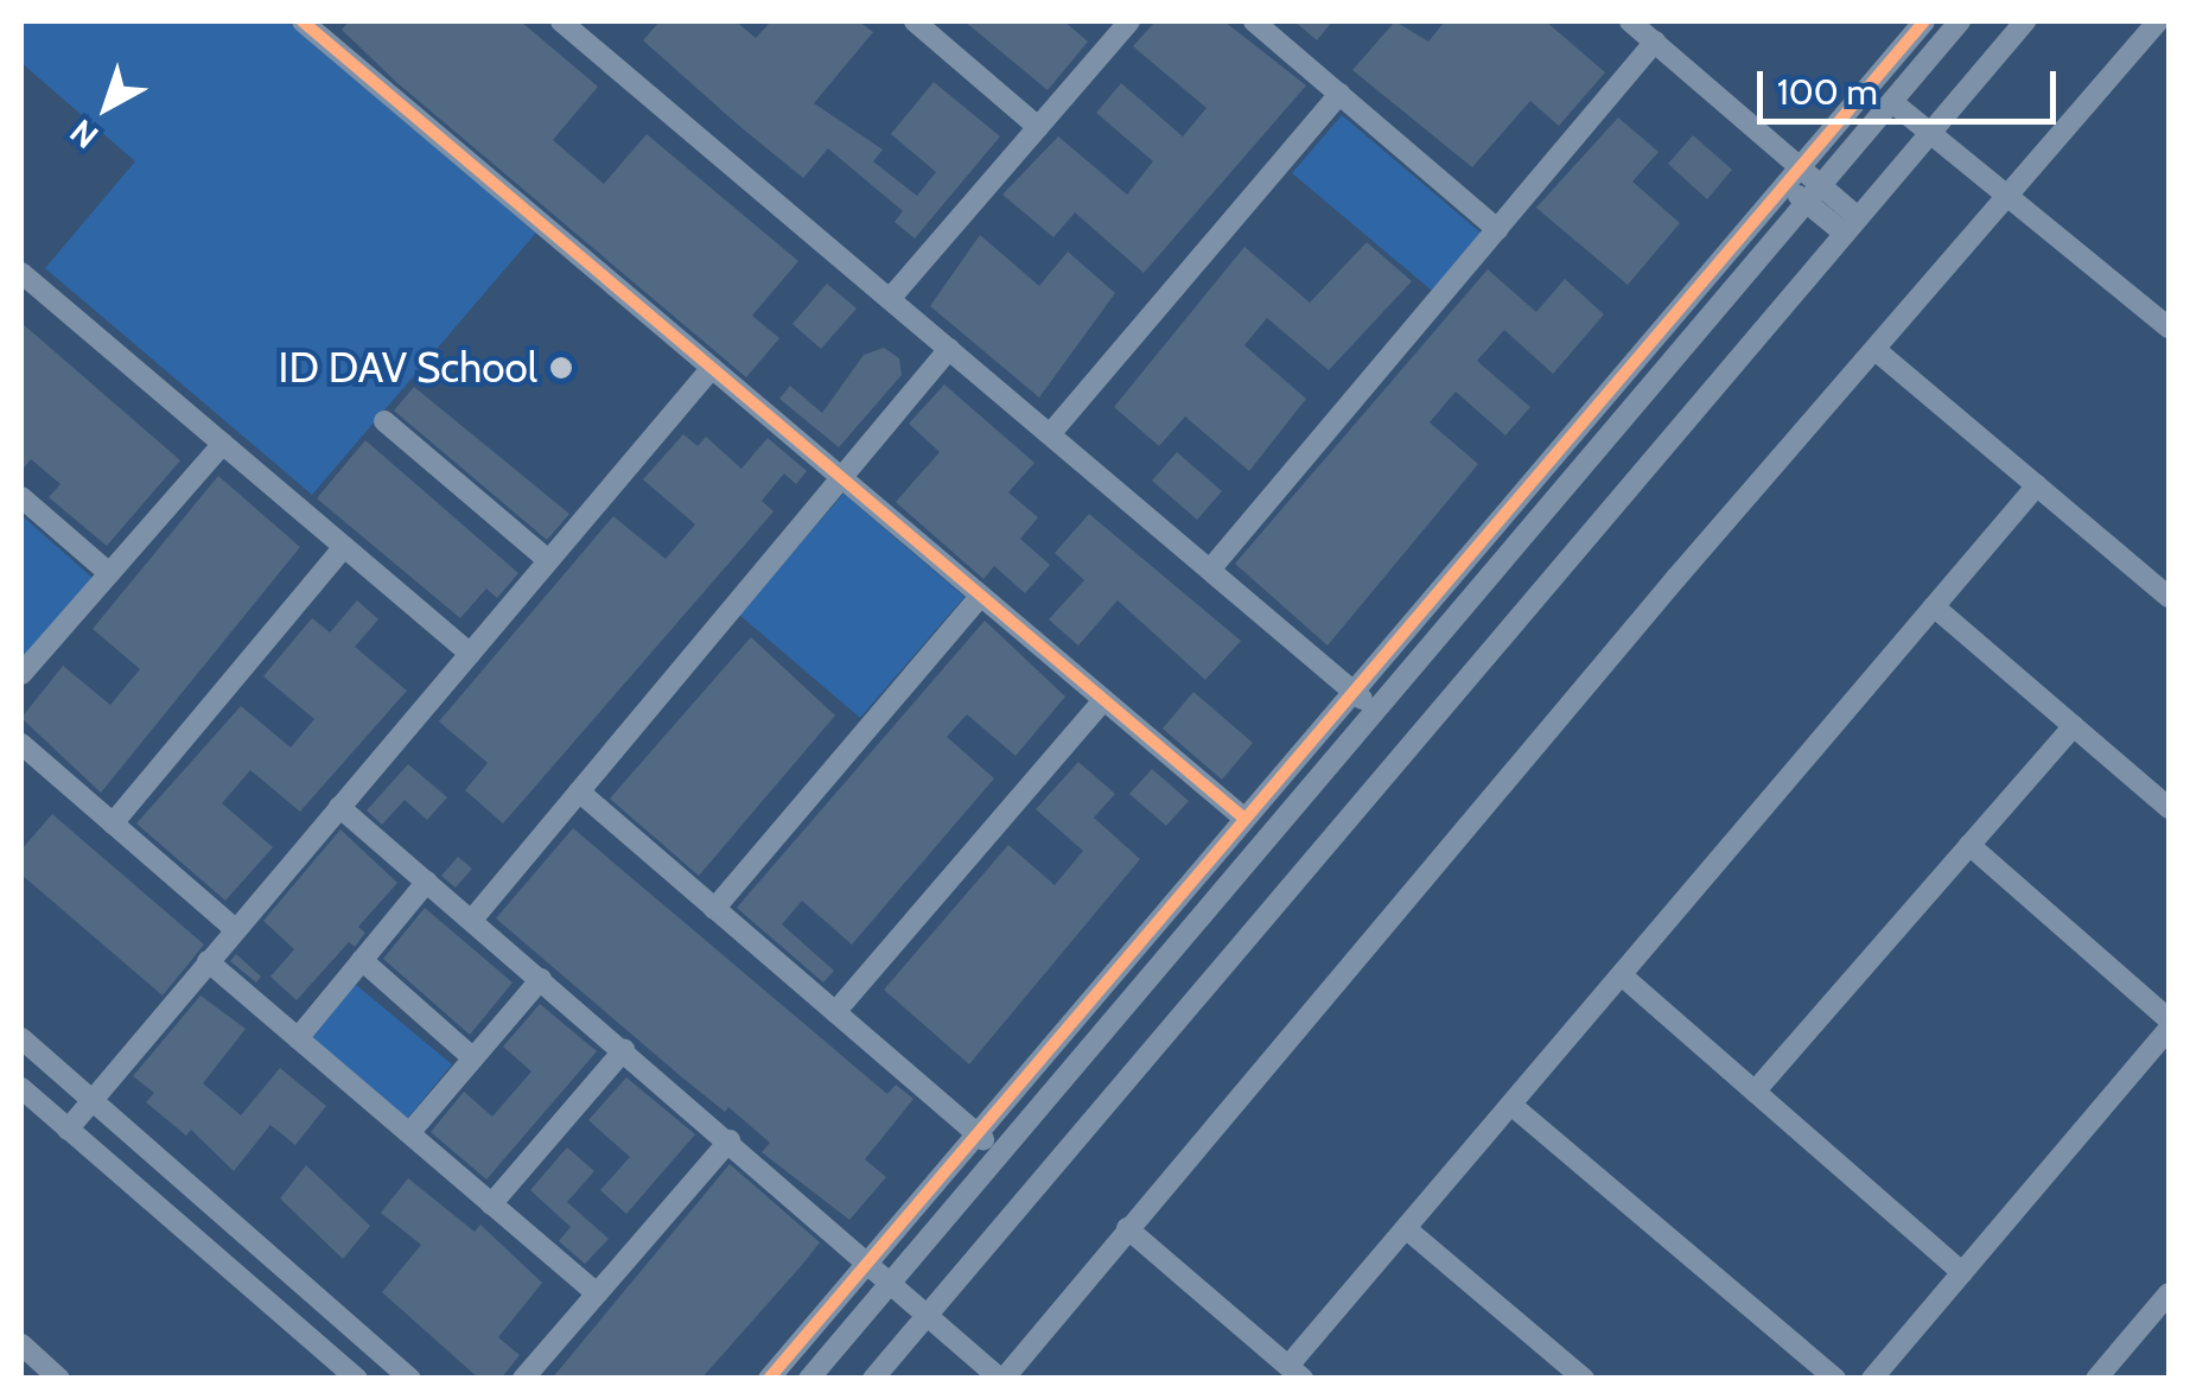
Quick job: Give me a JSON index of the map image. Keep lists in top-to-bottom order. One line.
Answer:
{"places":["ID DAV School"],"scale_bar":"100 m","north":"bottom left"}
